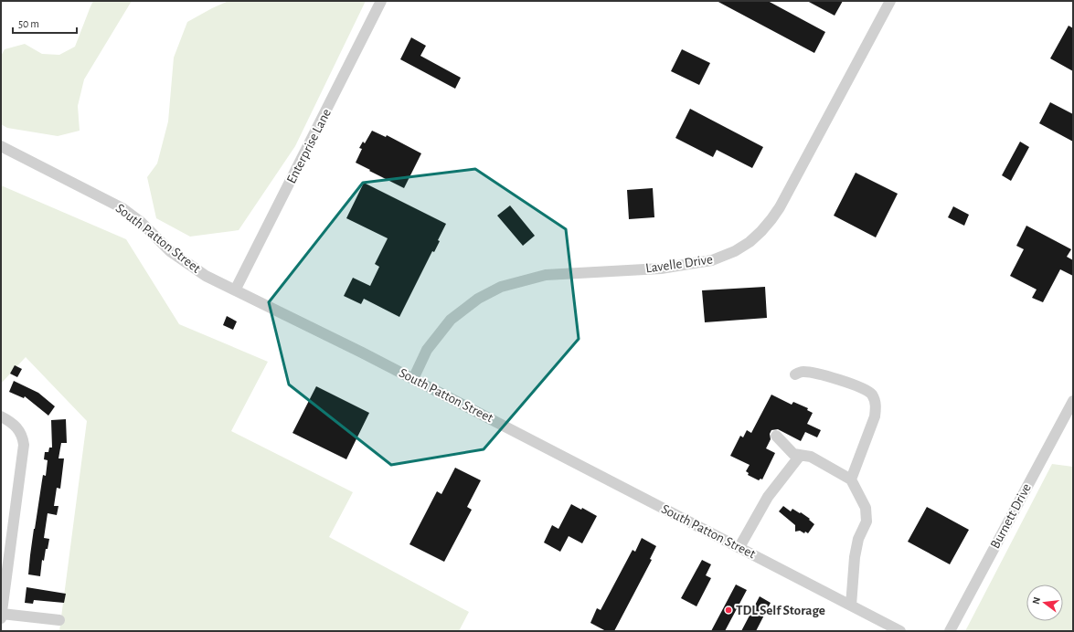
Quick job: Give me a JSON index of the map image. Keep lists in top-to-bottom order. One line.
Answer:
{"streets":{"street":["Enterprise Lane","South Patton Street","Lavelle Drive","Burnett Drive"]},"crossings":[["Enterprise Lane","South Patton Street"],["South Patton Street","Lavelle Drive"]],"places":["TDL Self Storage"],"scale_bar":"50 m","north":"left"}
